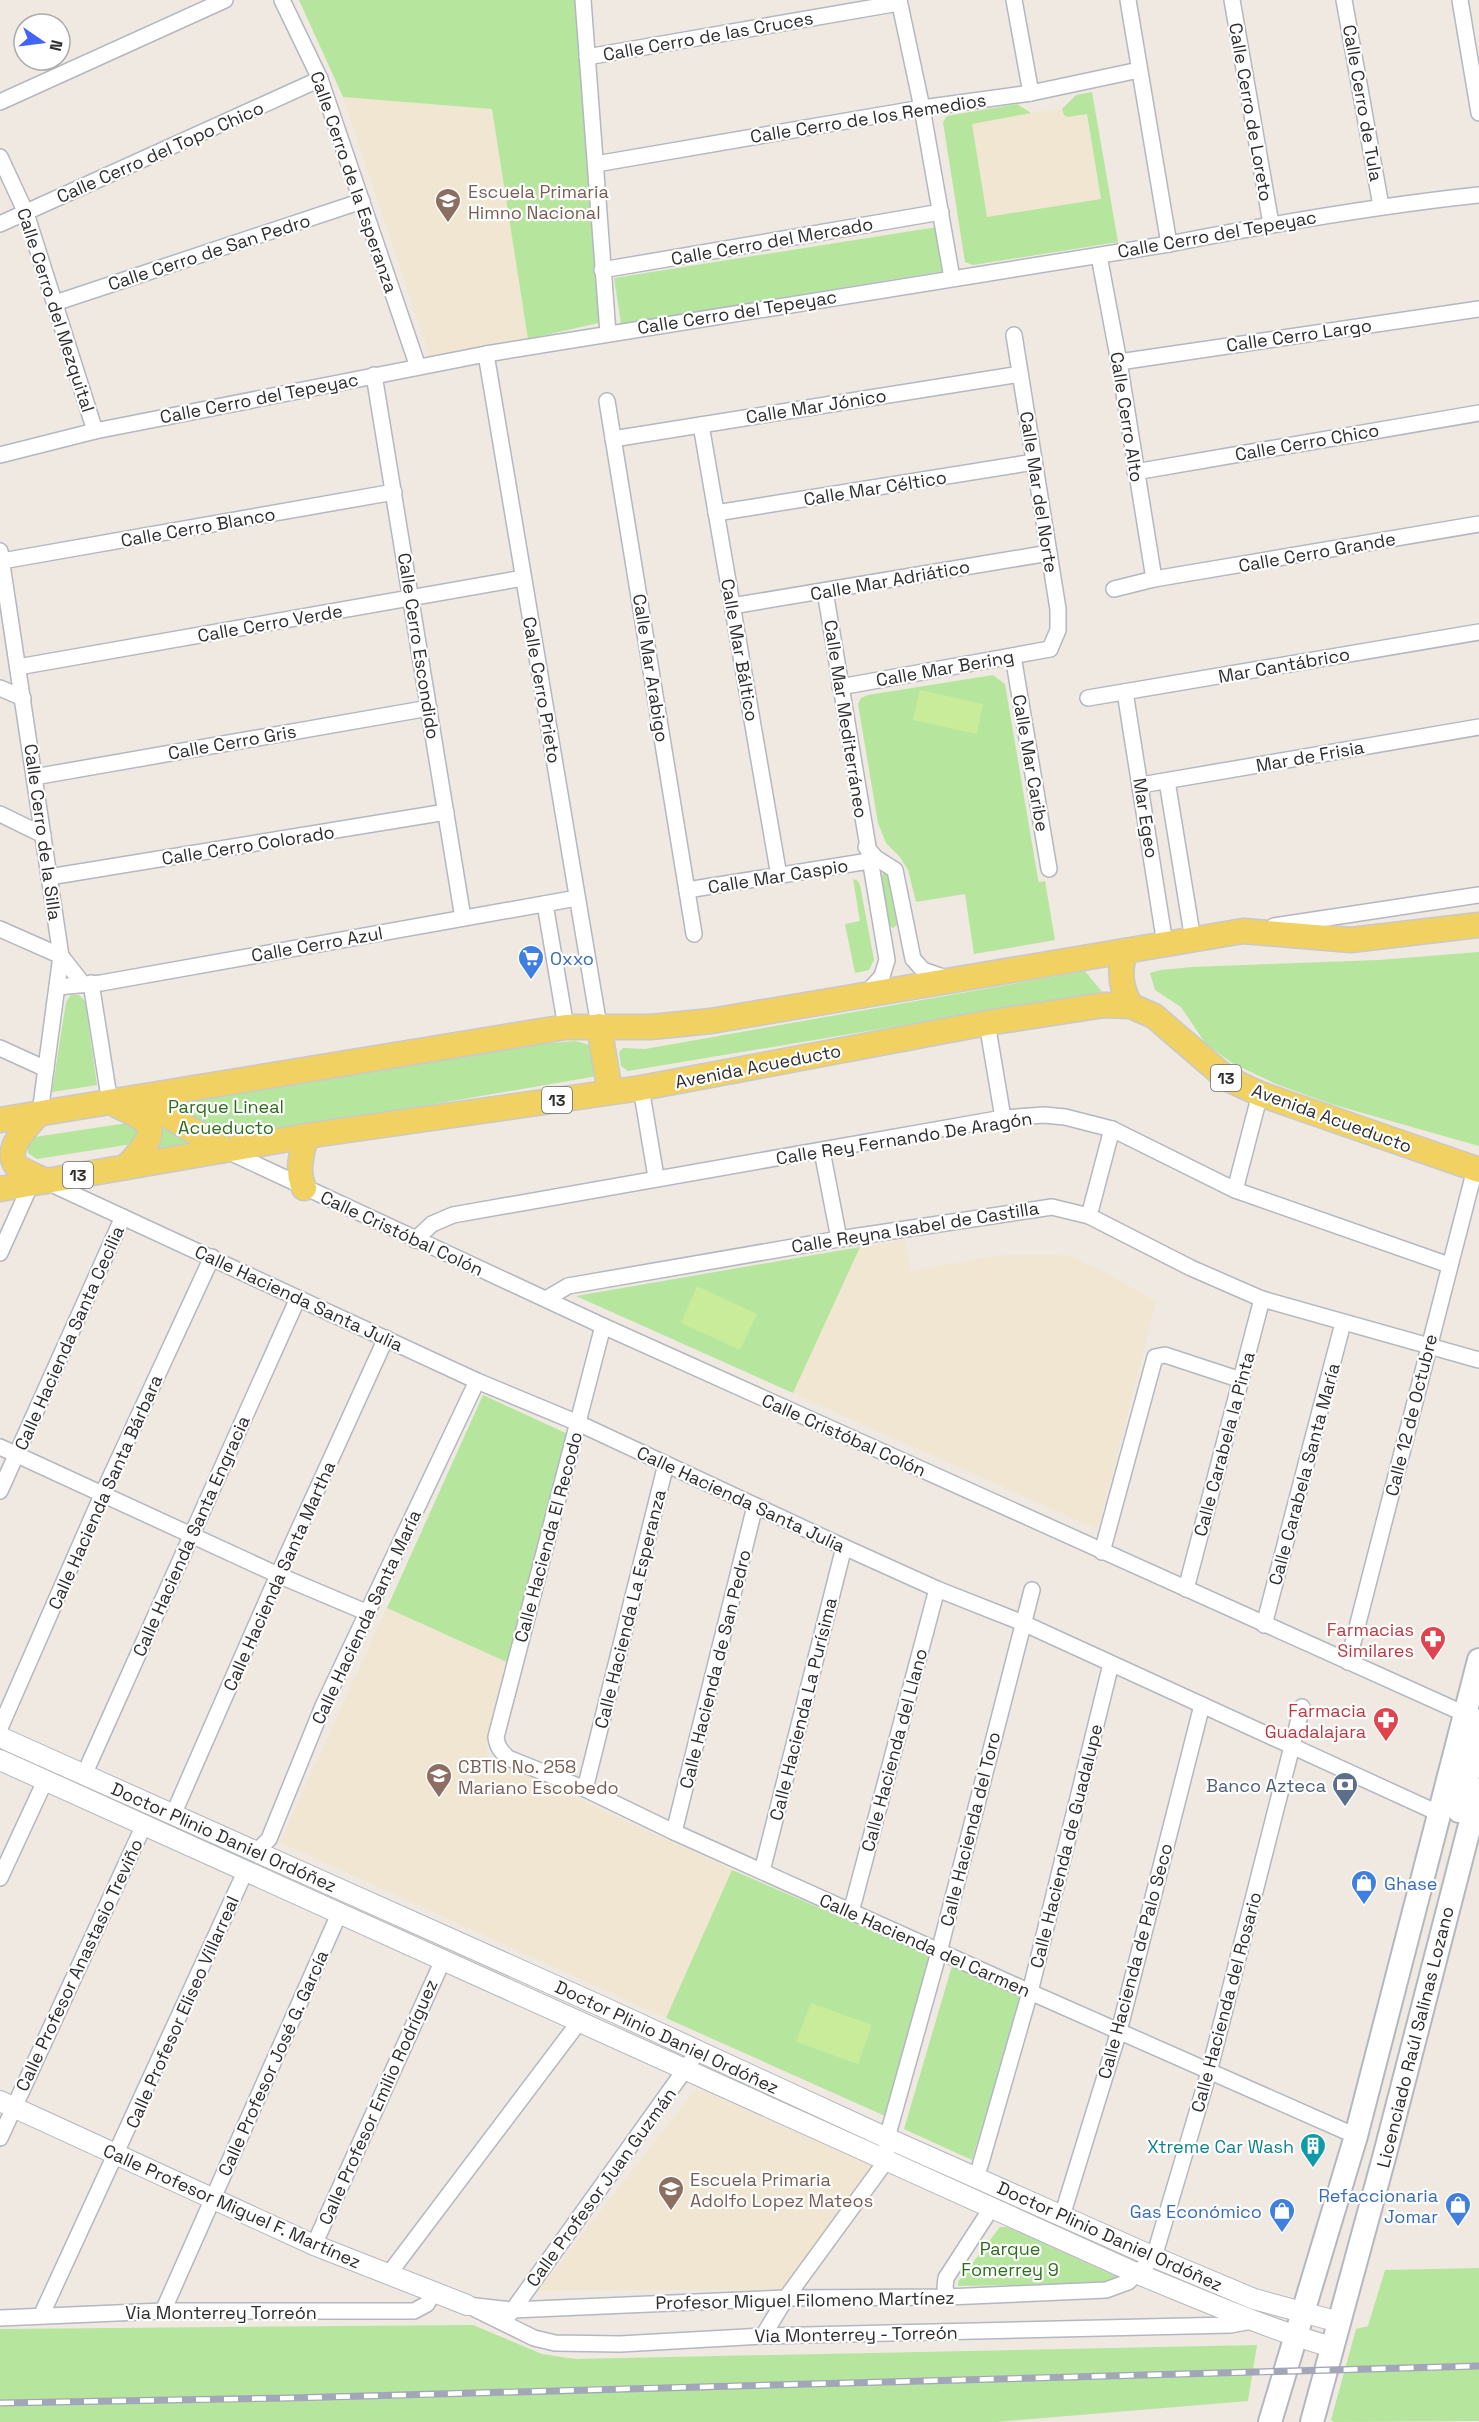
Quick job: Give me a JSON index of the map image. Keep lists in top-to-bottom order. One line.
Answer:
{"streets":{"main road":["Avenida Acueducto","13","Licenciado Raúl Salinas Lozano"],"street":["Calle Cerro de las Cruces","Calle Cerro de Tula","Calle Cerro de Loreto","Calle Cerro de los Remedios","Calle Cerro del Topo Chico","Calle Cerro de la Esperanza","Calle Cerro del Tepeyac","Calle Cerro del Mercado","Calle Cerro de San Pedro","Calle Cerro del Mezquital","Calle Cerro Largo","Calle Mar Jónico","Calle Cerro Alto","Calle Cerro Chico","Calle Mar Céltico","Calle Mar del Norte","Calle Cerro Blanco","Calle Cerro Grande","Calle Mar Adriático","Calle Cerro Verde","Calle Cerro Escondido","Calle Mar Báltico","Mar Cantábrico","Calle Mar Arabigo","Calle Mar Bering","Calle Cerro Prieto","Calle Mar Mediterráneo","Calle Cerro Gris","Mar de Frisia","Calle Mar Caribe","Mar Egeo","Calle Cerro de la Silla","Calle Cerro Colorado","Calle Mar Caspio","Calle Cerro Azul","Calle Rey Fernando De Aragón","Calle Reyna Isabel de Castilla","Calle Cristóbal Colón","Calle Hacienda Santa Julia","Calle Hacienda Santa Cecilia","Calle 12 de Octubre","Calle Carabela la Pinta","Calle Carabela Santa María","Calle Hacienda Santa Bárbara","Calle Hacienda Santa Engracia","Calle Hacienda El Recodo","Calle Hacienda Santa Martha","Calle Hacienda La Esperanza","Calle Hacienda Santa María","Calle Hacienda de San Pedro","Calle Hacienda La Purísima","Calle Hacienda del Llano","Calle Hacienda del Toro","Doctor Plinio Daniel Ordóñez","Calle Hacienda de Guadalupe","Calle Hacienda del Carmen","Calle Hacienda de Palo Seco","Calle Profesor Anastasio Treviño","Calle Hacienda del Rosario","Calle Profesor Eliseo Villarreal","Calle Profesor José G. García","Calle Profesor Emilio Rodríguez","Calle Profesor Juan Guzmán","Calle Profesor Miguel F. Martínez","Profesor Miguel Filomeno Martínez","Via Monterrey Torreón","Via Monterrey - Torreón"]},"crossings":[["Calle Cerro de Tula","Calle Cerro del Tepeyac"],["Calle Cerro de Loreto","Calle Cerro del Tepeyac"],["Calle Cerro del Topo Chico","Calle Cerro de la Esperanza"],["Calle Cerro del Topo Chico","Calle Cerro del Mezquital"],["Calle Cerro de la Esperanza","Calle Cerro del Tepeyac"],["Calle Cerro de la Esperanza","Calle Cerro de San Pedro"],["Calle Cerro del Tepeyac","Calle Cerro del Mezquital"],["Calle Cerro del Tepeyac","Calle Cerro Alto"],["Calle Cerro del Tepeyac","Calle Cerro Escondido"],["Calle Cerro del Tepeyac","Calle Cerro Prieto"],["Calle Cerro de San Pedro","Calle Cerro del Mezquital"],["Calle Cerro Largo","Calle Cerro Alto"],["Calle Mar Jónico","Calle Mar del Norte"],["Calle Mar Jónico","Calle Mar Báltico"],["Calle Mar Jónico","Calle Mar Arabigo"],["Calle Cerro Alto","Calle Cerro Chico"],["Calle Cerro Alto","Calle Cerro Grande"],["Calle Mar Céltico","Calle Mar del Norte"],["Calle Mar Céltico","Calle Mar Báltico"],["Calle Mar del Norte","Calle Mar Adriático"],["Calle Mar del Norte","Calle Mar Bering"],["Calle Cerro Blanco","Calle Cerro Escondido"],["Calle Cerro Blanco","Calle Cerro de la Silla"],["Calle Mar Adriático","Calle Mar Báltico"],["Calle Mar Adriático","Calle Mar Mediterráneo"],["Calle Cerro Verde","Calle Cerro Escondido"],["Calle Cerro Verde","Calle Cerro Prieto"],["Calle Cerro Verde","Calle Cerro de la Silla"],["Calle Cerro Escondido","Calle Cerro Gris"],["Calle Cerro Escondido","Calle Cerro Colorado"],["Calle Cerro Escondido","Calle Cerro Azul"],["Calle Mar Báltico","Calle Mar Caspio"],["Mar Cantábrico","Mar Egeo"],["Calle Mar Arabigo","Calle Mar Caspio"],["Calle Mar Bering","Calle Mar Mediterráneo"],["Calle Mar Bering","Calle Mar Caribe"],["Calle Cerro Prieto","Calle Cerro Azul"],["Calle Mar Mediterráneo","Calle Mar Caspio"],["Calle Cerro Gris","Calle Cerro de la Silla"],["Mar de Frisia","Mar Egeo"],["Calle Cerro de la Silla","Calle Cerro Colorado"],["Calle Cerro de la Silla","Calle Cerro Azul"],["Avenida Acueducto","Calle Cristóbal Colón"],["Avenida Acueducto","Calle Hacienda Santa Julia"],["Avenida Acueducto","Calle 12 de Octubre"],["Calle Rey Fernando De Aragón","Calle Cristóbal Colón"],["Calle Rey Fernando De Aragón","Calle 12 de Octubre"],["Calle Reyna Isabel de Castilla","Calle Cristóbal Colón"],["Calle Reyna Isabel de Castilla","Calle 12 de Octubre"],["Calle Reyna Isabel de Castilla","Calle Carabela la Pinta"],["Calle Reyna Isabel de Castilla","Calle Carabela Santa María"],["Calle Cristóbal Colón","Calle 12 de Octubre"],["Calle Cristóbal Colón","Calle Carabela la Pinta"],["Calle Cristóbal Colón","Calle Carabela Santa María"],["Calle Cristóbal Colón","Calle Hacienda El Recodo"],["Calle Hacienda Santa Julia","Calle Hacienda Santa Cecilia"],["Calle Hacienda Santa Julia","Calle Hacienda Santa Bárbara"],["Calle Hacienda Santa Julia","Calle Hacienda Santa Engracia"],["Calle Hacienda Santa Julia","Calle Hacienda El Recodo"],["Calle Hacienda Santa Julia","Calle Hacienda Santa Martha"],["Calle Hacienda Santa Julia","Calle Hacienda La Esperanza"],["Calle Hacienda Santa Julia","Calle Hacienda Santa María"],["Calle Hacienda Santa Julia","Calle Hacienda de San Pedro"],["Calle Hacienda Santa Julia","Calle Hacienda La Purísima"],["Calle Hacienda Santa Julia","Calle Hacienda del Llano"],["Calle Hacienda Santa Julia","Calle Hacienda del Toro"],["Calle Hacienda Santa Julia","Calle Hacienda de Guadalupe"],["Calle Hacienda Santa Julia","Calle Hacienda de Palo Seco"],["Calle Hacienda Santa Julia","Calle Hacienda del Rosario"],["Calle Hacienda Santa Engracia","Doctor Plinio Daniel Ordóñez"],["Calle Hacienda El Recodo","Calle Hacienda del Carmen"],["Calle Hacienda Santa Martha","Doctor Plinio Daniel Ordóñez"],["Calle Hacienda La Esperanza","Calle Hacienda del Carmen"],["Calle Hacienda Santa María","Doctor Plinio Daniel Ordóñez"],["Calle Hacienda de San Pedro","Calle Hacienda del Carmen"],["Calle Hacienda La Purísima","Calle Hacienda del Carmen"],["Calle Hacienda del Llano","Calle Hacienda del Carmen"],["Calle Hacienda del Toro","Doctor Plinio Daniel Ordóñez"],["Calle Hacienda del Toro","Calle Hacienda del Carmen"],["Doctor Plinio Daniel Ordóñez","Calle Hacienda de Palo Seco"],["Doctor Plinio Daniel Ordóñez","Calle Profesor Anastasio Treviño"],["Doctor Plinio Daniel Ordóñez","Calle Hacienda del Rosario"],["Doctor Plinio Daniel Ordóñez","Calle Profesor Eliseo Villarreal"],["Doctor Plinio Daniel Ordóñez","Licenciado Raúl Salinas Lozano"],["Doctor Plinio Daniel Ordóñez","Calle Profesor José G. García"],["Doctor Plinio Daniel Ordóñez","Calle Profesor Emilio Rodríguez"],["Doctor Plinio Daniel Ordóñez","Calle Profesor Juan Guzmán"],["Doctor Plinio Daniel Ordóñez","Profesor Miguel Filomeno Martínez"],["Doctor Plinio Daniel Ordóñez","Via Monterrey - Torreón"],["Calle Hacienda de Guadalupe","Calle Hacienda del Carmen"],["Calle Hacienda del Carmen","Calle Hacienda de Palo Seco"],["Calle Hacienda del Carmen","Calle Hacienda del Rosario"],["Calle Profesor Anastasio Treviño","Calle Profesor Miguel F. Martínez"],["Calle Profesor Eliseo Villarreal","Calle Profesor Miguel F. Martínez"],["Calle Profesor Eliseo Villarreal","Via Monterrey Torreón"],["Calle Profesor José G. García","Calle Profesor Miguel F. Martínez"],["Calle Profesor José G. García","Via Monterrey Torreón"],["Calle Profesor Emilio Rodríguez","Calle Profesor Miguel F. Martínez"],["Calle Profesor Juan Guzmán","Profesor Miguel Filomeno Martínez"],["Calle Profesor Juan Guzmán","Via Monterrey - Torreón"],["Calle Profesor Miguel F. Martínez","Profesor Miguel Filomeno Martínez"],["Calle Profesor Miguel F. Martínez","Via Monterrey Torreón"],["Calle Profesor Miguel F. Martínez","Via Monterrey - Torreón"],["Profesor Miguel Filomeno Martínez","Via Monterrey - Torreón"]],"parks":["Parque Lineal Acueducto","Parque Fomerrey 9"],"places":{"school or university":["Escuela Primaria Himno Nacional","CBTIS No. 258 Mariano Escobedo","Escuela Primaria Adolfo Lopez Mateos"],"supermarket":["Oxxo"],"pharmacy":["Farmacias Similares","Farmacia Guadalajara"],"bank":["Banco Azteca"],"shop":["Ghase","Refaccionaria Jomar","Gas Económico"],"building":["Xtreme Car Wash"]},"north":"right"}
